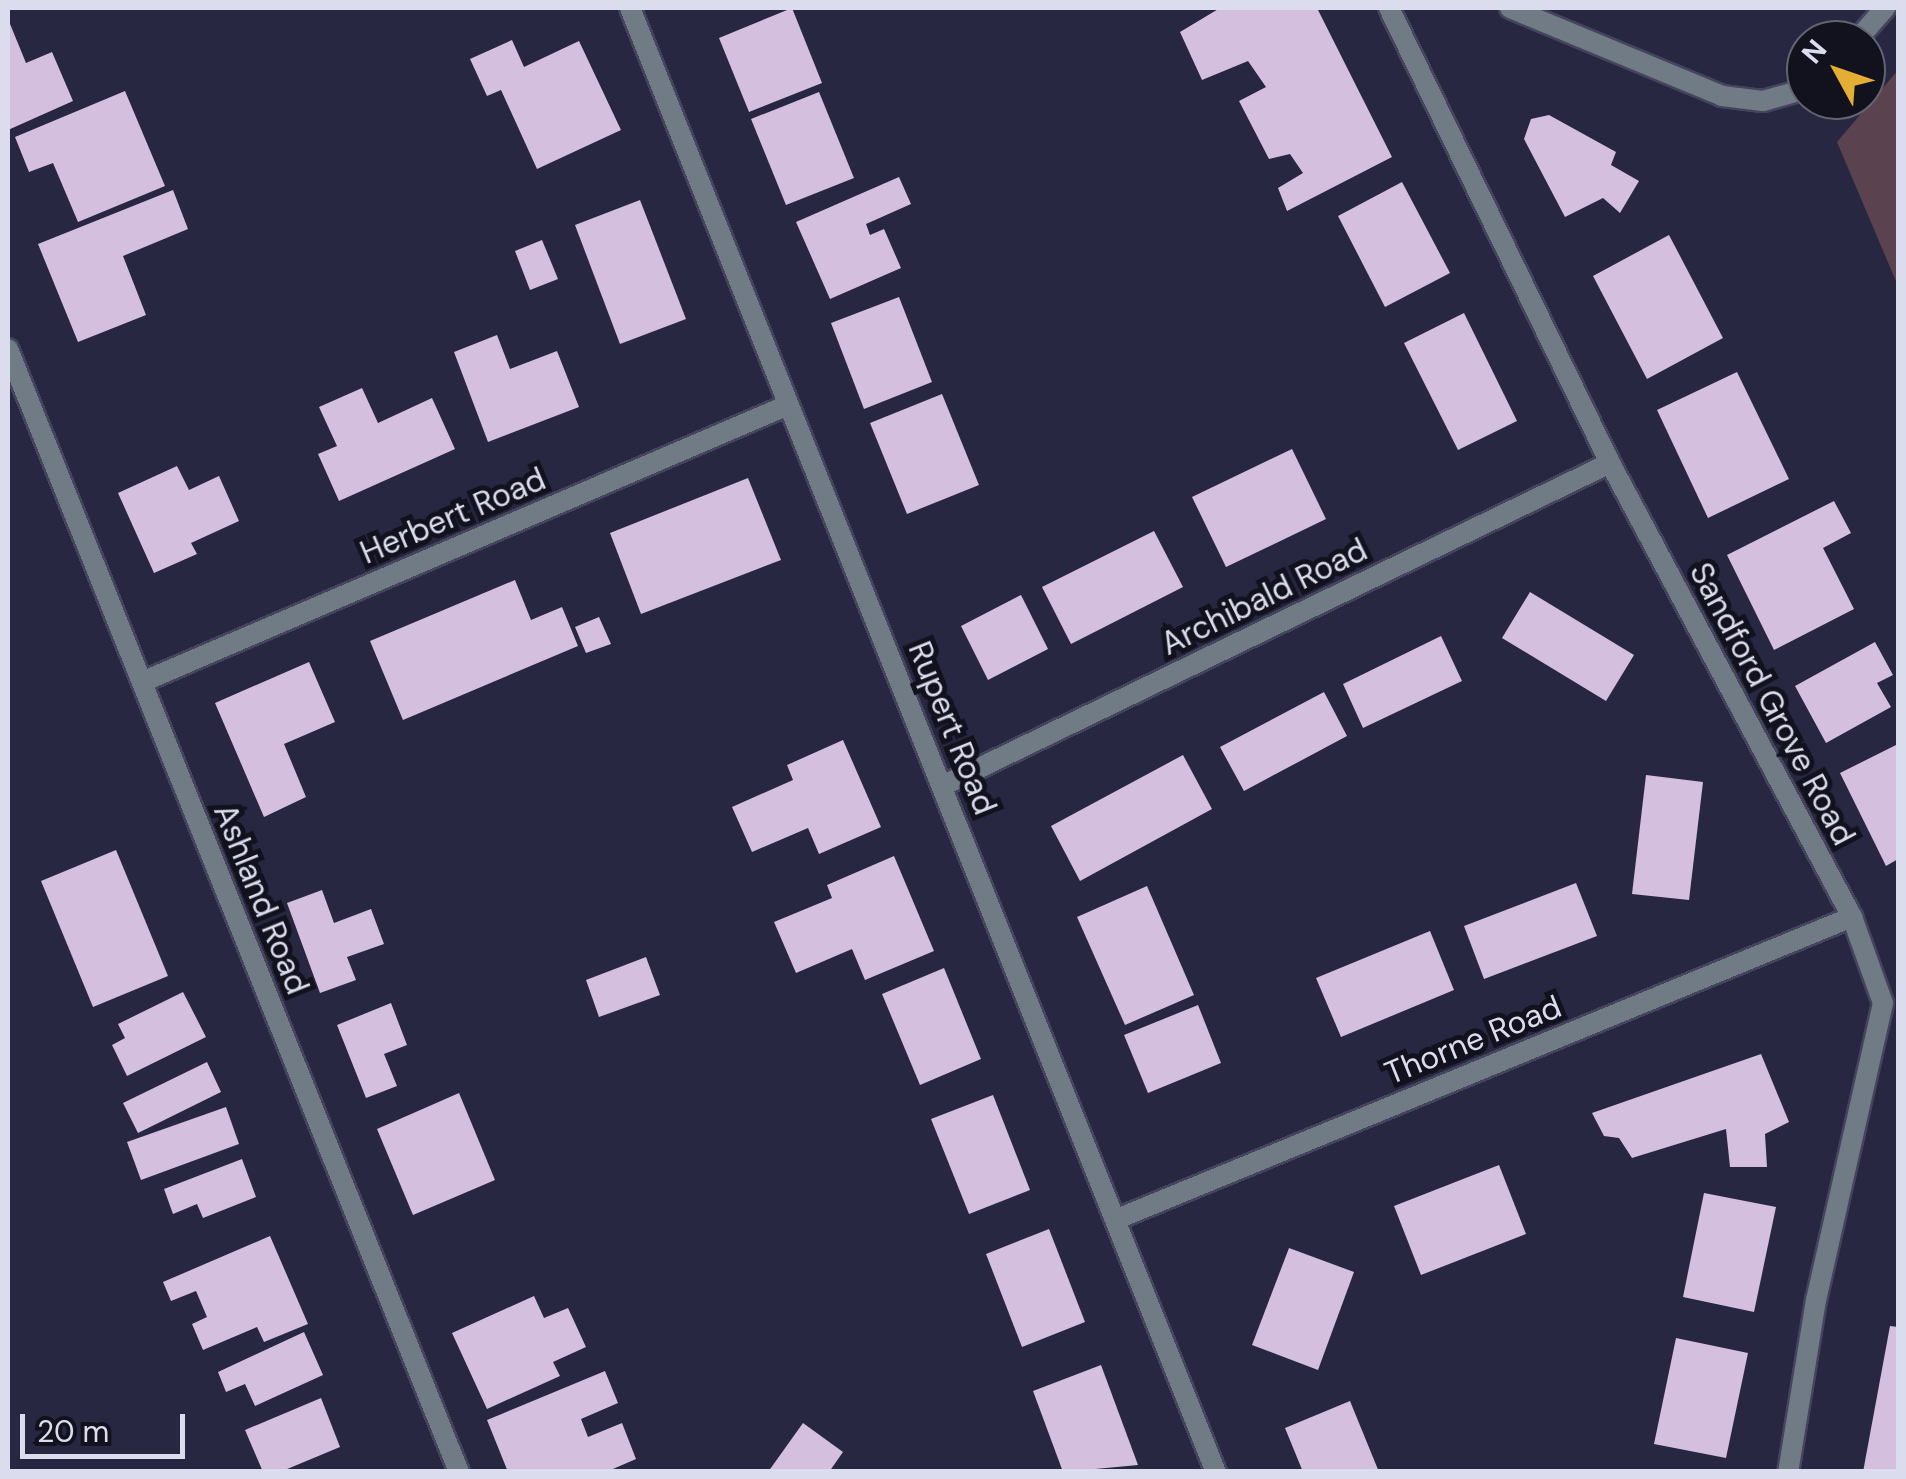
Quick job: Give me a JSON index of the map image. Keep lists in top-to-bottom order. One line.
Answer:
{"streets":{"street":["Herbert Road","Archibald Road","Sandford Grove Road","Rupert Road","Ashland Road","Thorne Road"]},"crossings":[["Herbert Road","Rupert Road"],["Herbert Road","Ashland Road"],["Archibald Road","Sandford Grove Road"],["Archibald Road","Rupert Road"],["Sandford Grove Road","Thorne Road"],["Rupert Road","Thorne Road"]],"scale_bar":"20 m","north":"top left"}
